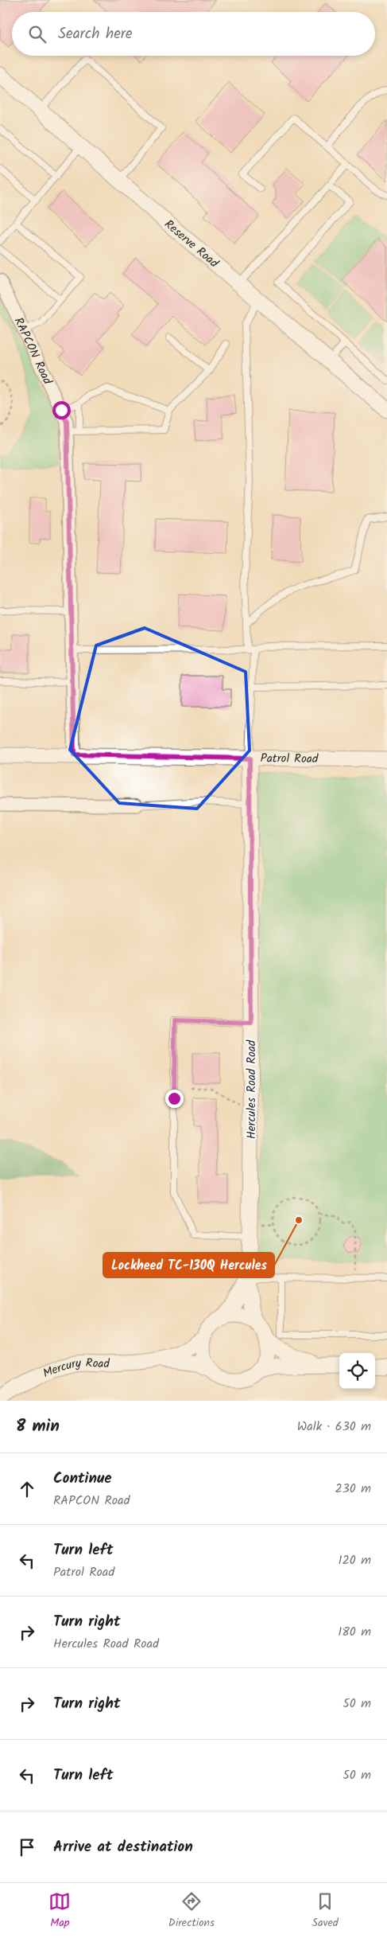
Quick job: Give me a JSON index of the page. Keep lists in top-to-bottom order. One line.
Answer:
{"streets":{"street":["Reserve Road","RAPCON Road","Patrol Road","Hercules Road Road","Mercury Road"]},"crossings":[["RAPCON Road","Patrol Road"],["Patrol Road","Hercules Road Road"]],"places":["Lockheed TC-130Q Hercules"],"page":{"search":"Search here","heading":["8 min","Walk · 630 m"],"list":[["Continue","RAPCON Road","230 m"],["Turn left","Patrol Road","120 m"],["Turn right","Hercules Road Road","180 m"],["Turn right","50 m"],["Turn left","50 m"],"Arrive at destination"],"nav":["Map","Directions","Saved"]}}
